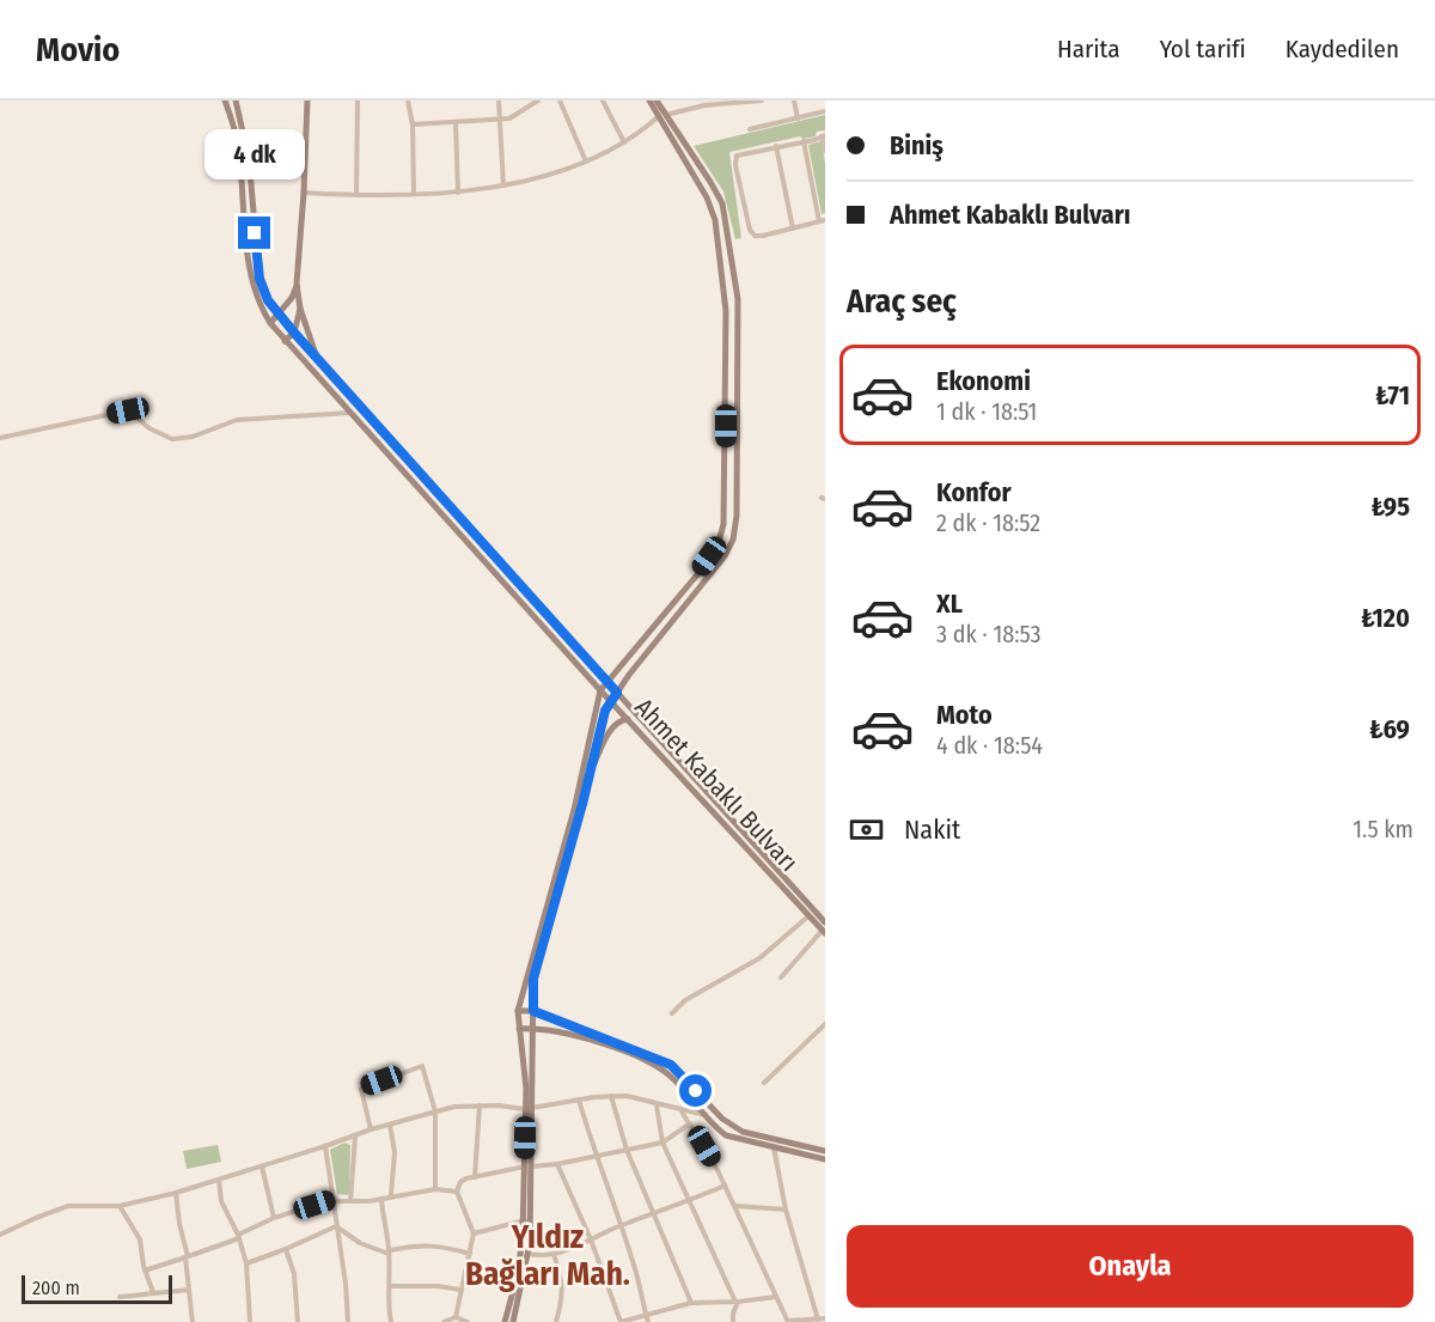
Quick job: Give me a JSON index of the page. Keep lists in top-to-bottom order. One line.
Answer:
{"streets":{"street":["Ahmet Kabaklı Bulvarı"]},"districts":["Yıldız Bağları Mah."],"scale_bar":"200 m","page":{"header":"Movio","nav":["Harita","Yol tarifi","Kaydedilen"],"banner":["Biniş","Ahmet Kabaklı Bulvarı"],"bubble":"4 dk","heading":"Araç seç","list":[{"name":"Ekonomi","note":"1 dk · 18:51","value":"₺71"},{"name":"Konfor","note":"2 dk · 18:52","value":"₺95"},{"name":"XL","note":"3 dk · 18:53","value":"₺120"},{"name":"Moto","note":"4 dk · 18:54","value":"₺69"}],"pay":["Nakit","1.5 km"],"buttons":"Onayla","scale":"200 m"}}
